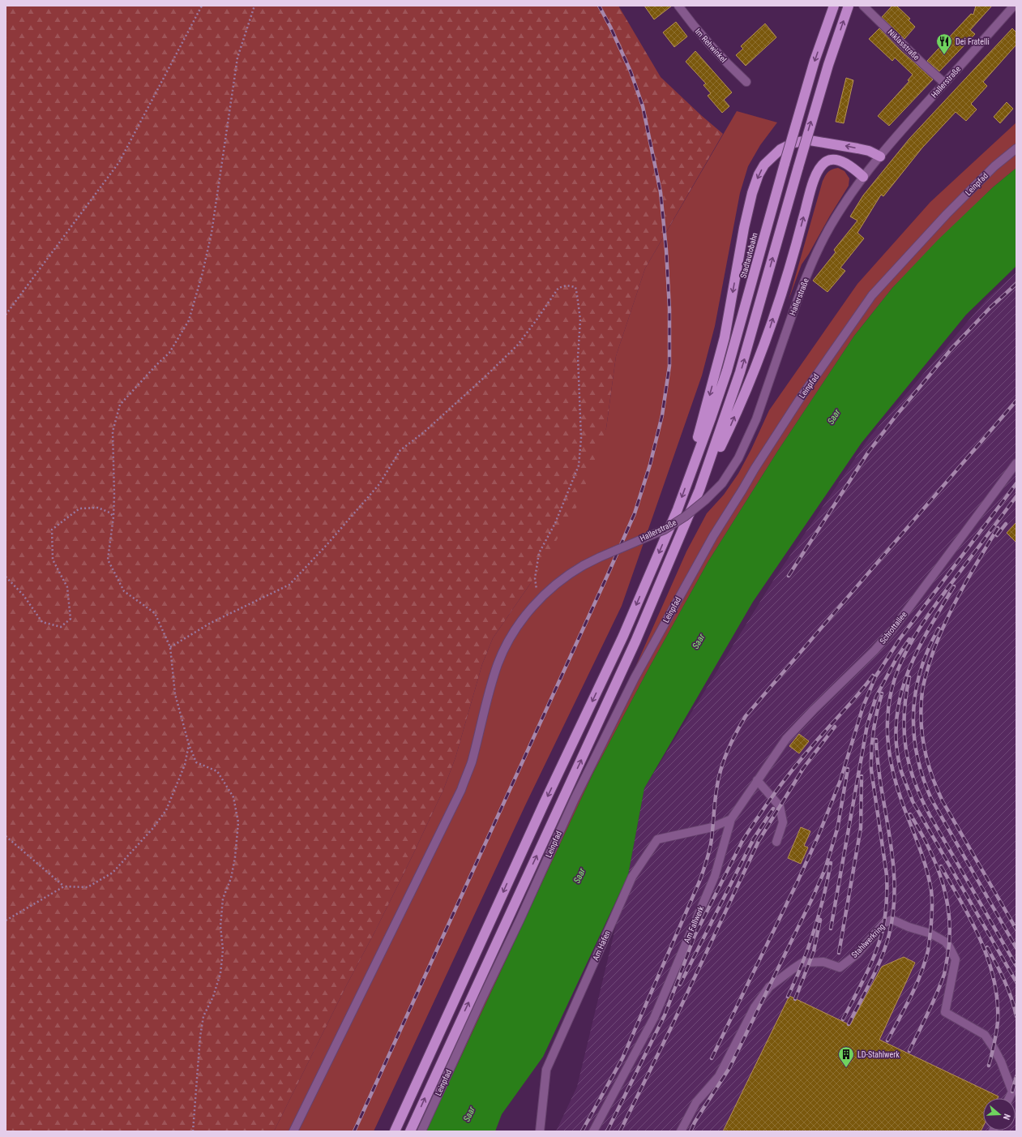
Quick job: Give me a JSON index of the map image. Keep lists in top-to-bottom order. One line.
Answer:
{"streets":{"highway":["Stadtautobahn"],"street":["Niklasstraße","Im Rehwinkel","Hallerstraße","Leinpfad","Schrottallee","Am Fallwerk","Stahlwerkring","Am Hafen"]},"crossings":[["Niklasstraße","Hallerstraße"],["Schrottallee","Am Fallwerk"],["Am Fallwerk","Am Hafen"]],"water":["Saar"],"places":{"restaurant":["Dei Fratelli"],"building":["LD-Stahlwerk"]},"north":"right"}
